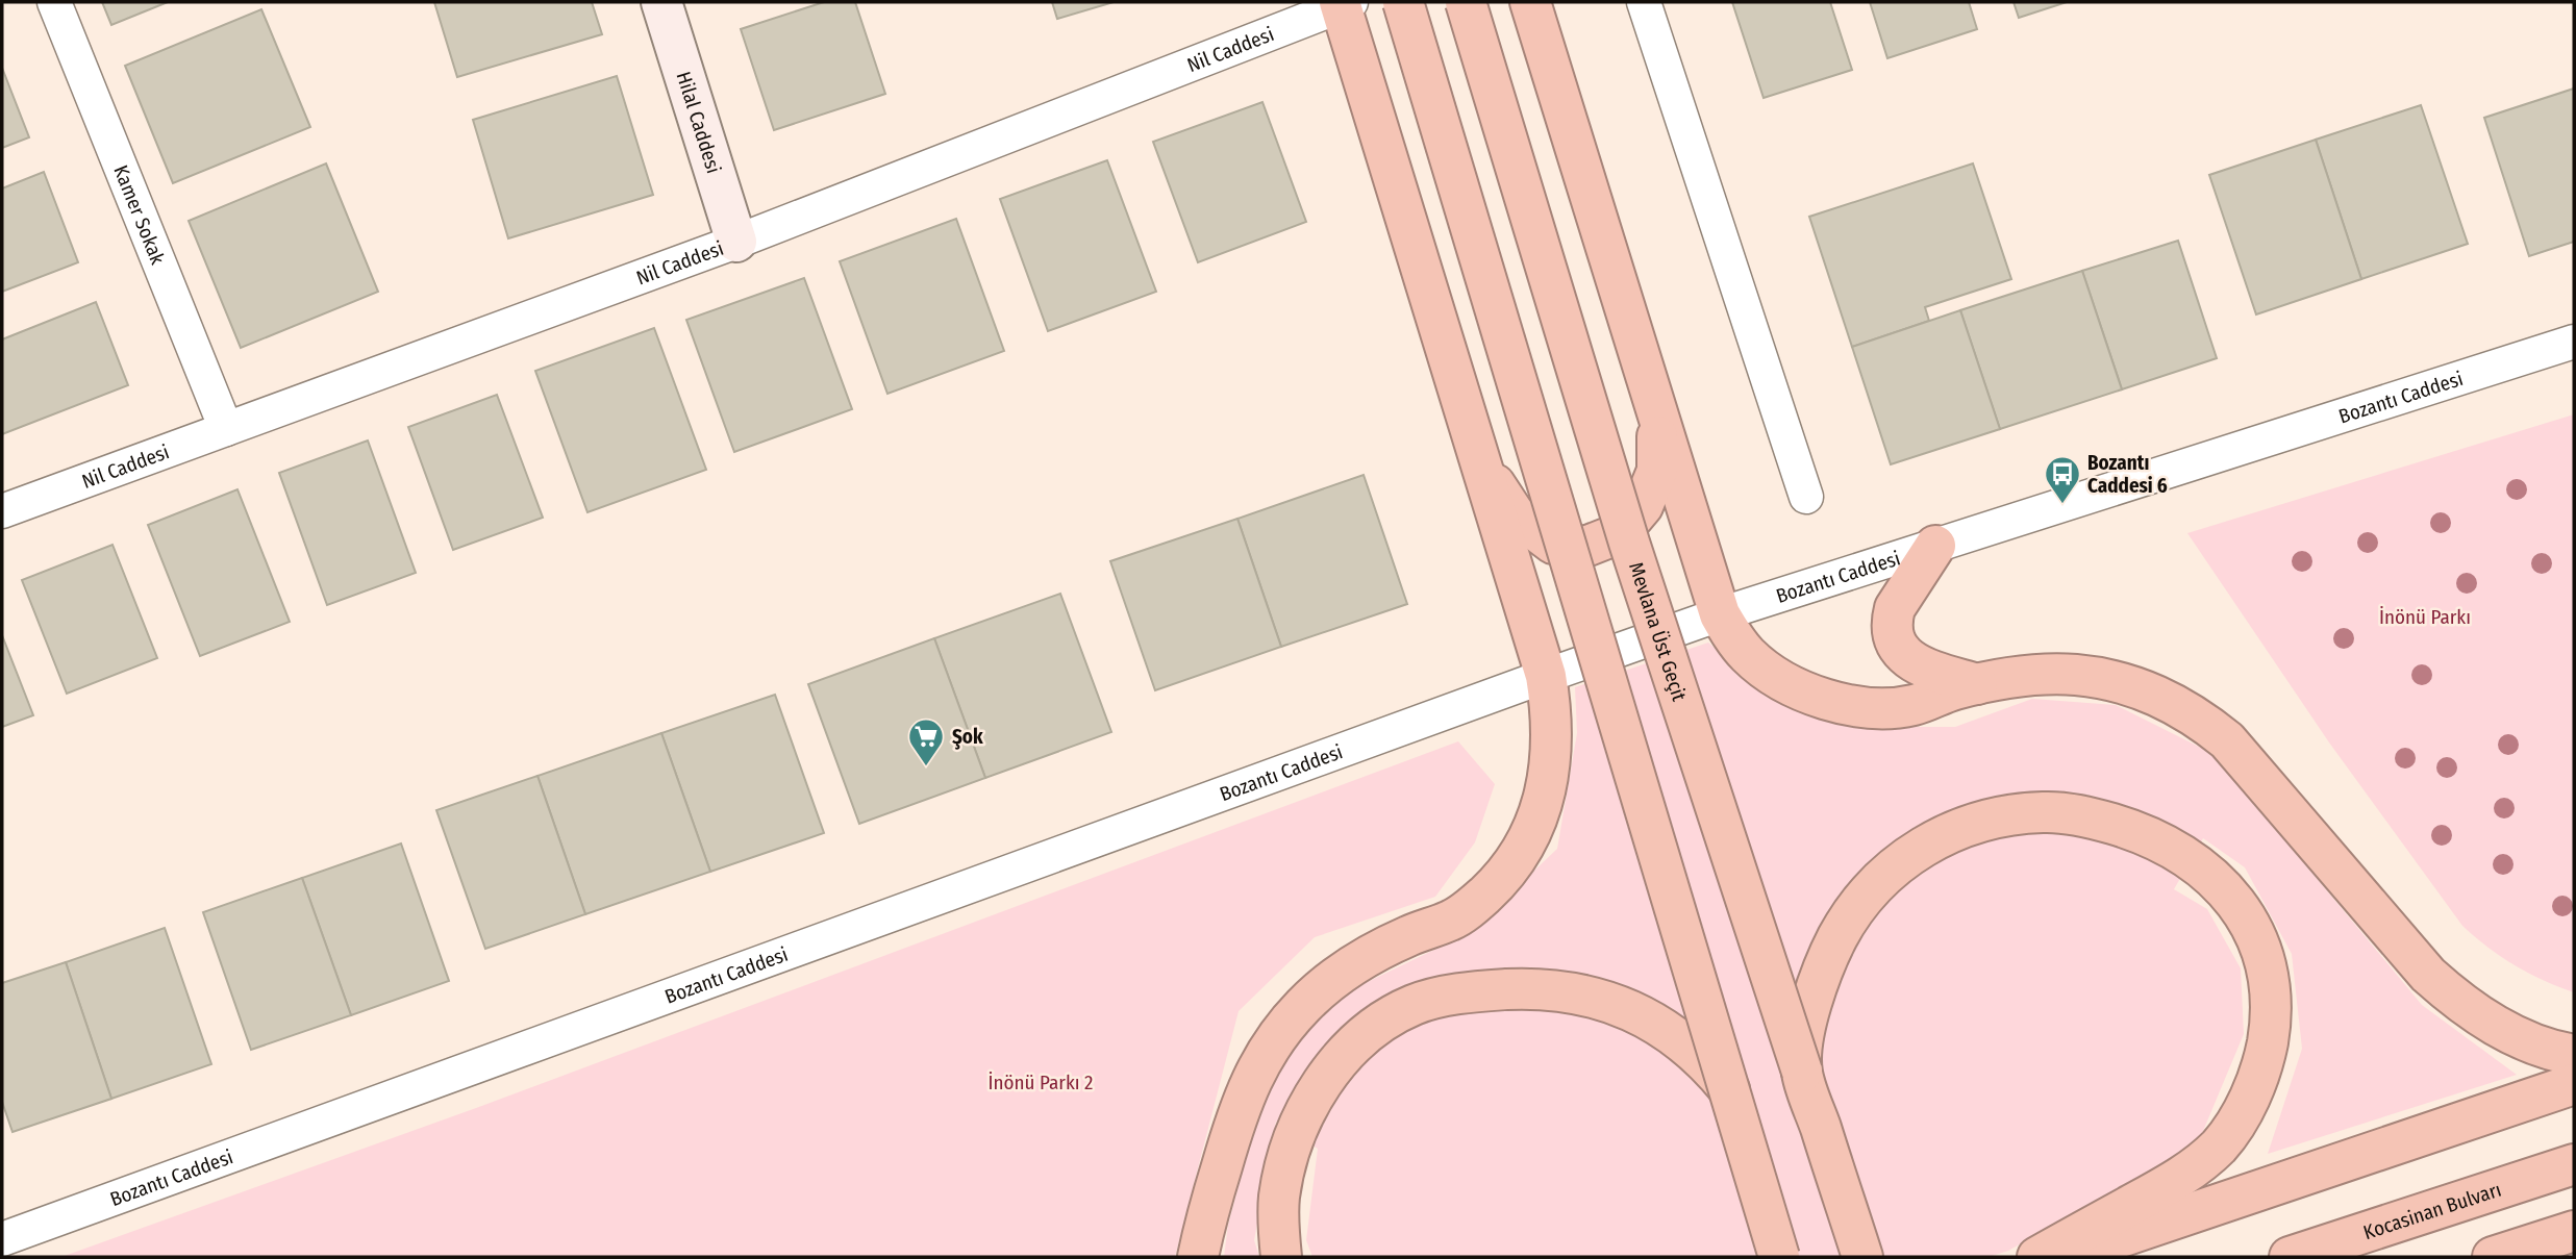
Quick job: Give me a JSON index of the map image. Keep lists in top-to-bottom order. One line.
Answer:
{"streets":{"highway":["Mevlana Üst Geçit","Kocasinan Bulvarı"],"street":["Nil Caddesi","Hilal Caddesi","Kamer Sokak","Bozantı Caddesi"]},"crossings":[["Nil Caddesi","Hilal Caddesi"],["Nil Caddesi","Kamer Sokak"]],"parks":["İnönü Parkı","İnönü Parkı 2"],"places":{"bus stop":["Bozantı Caddesi 6"],"supermarket":["Şok"]}}
